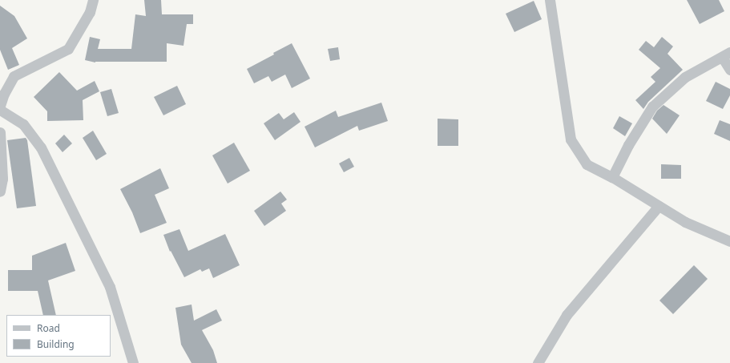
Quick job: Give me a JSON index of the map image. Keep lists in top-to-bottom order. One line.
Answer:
{"legend":["Road","Building"]}
